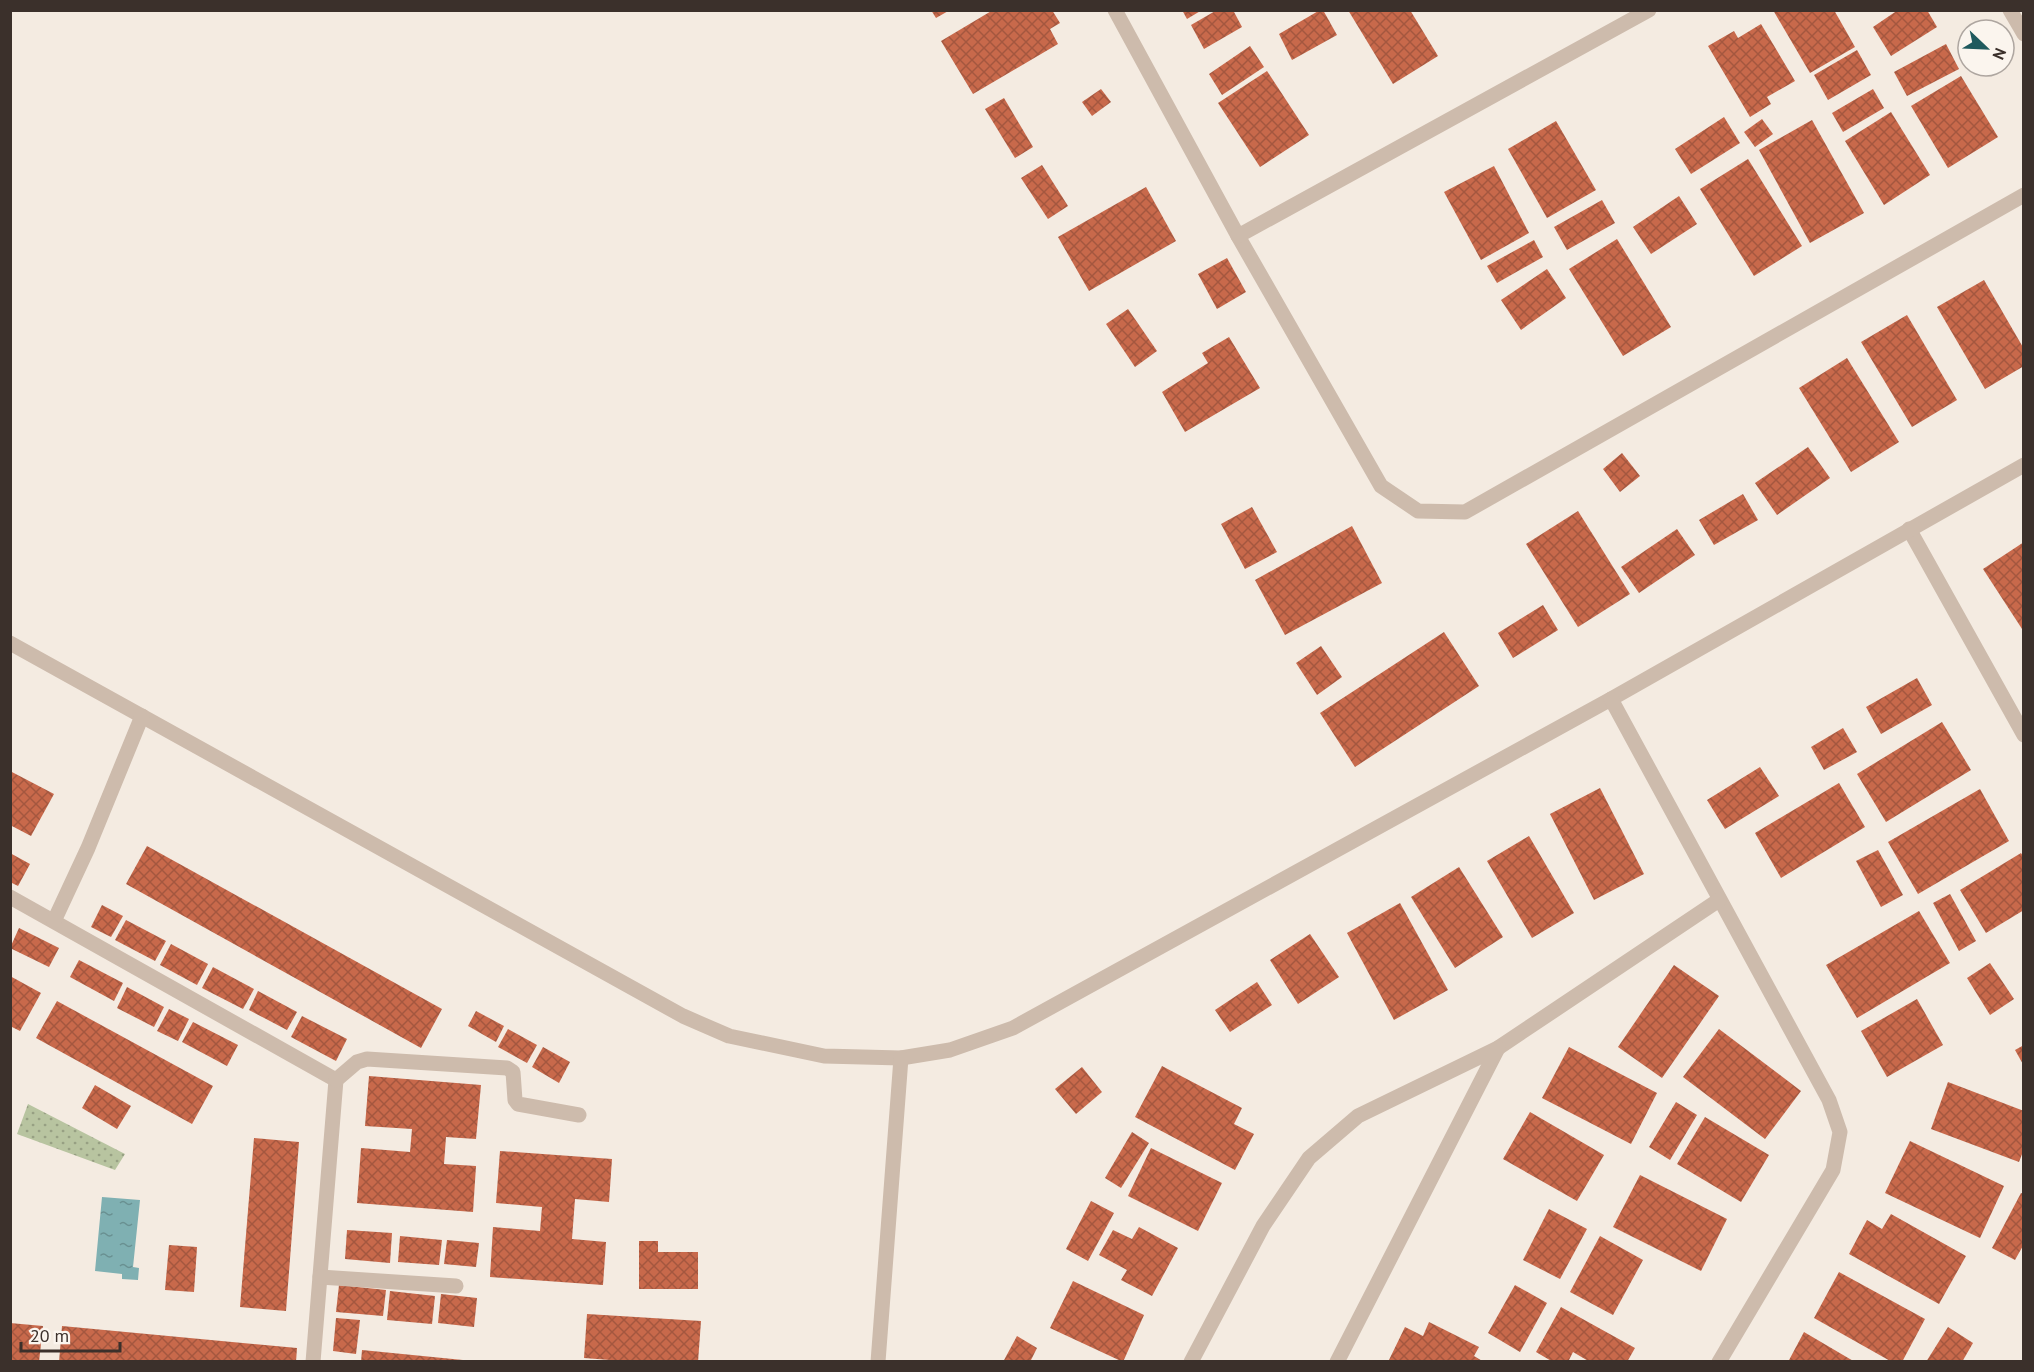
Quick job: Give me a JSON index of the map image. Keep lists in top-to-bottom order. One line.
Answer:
{"scale_bar":"20 m","north":"bottom right"}
